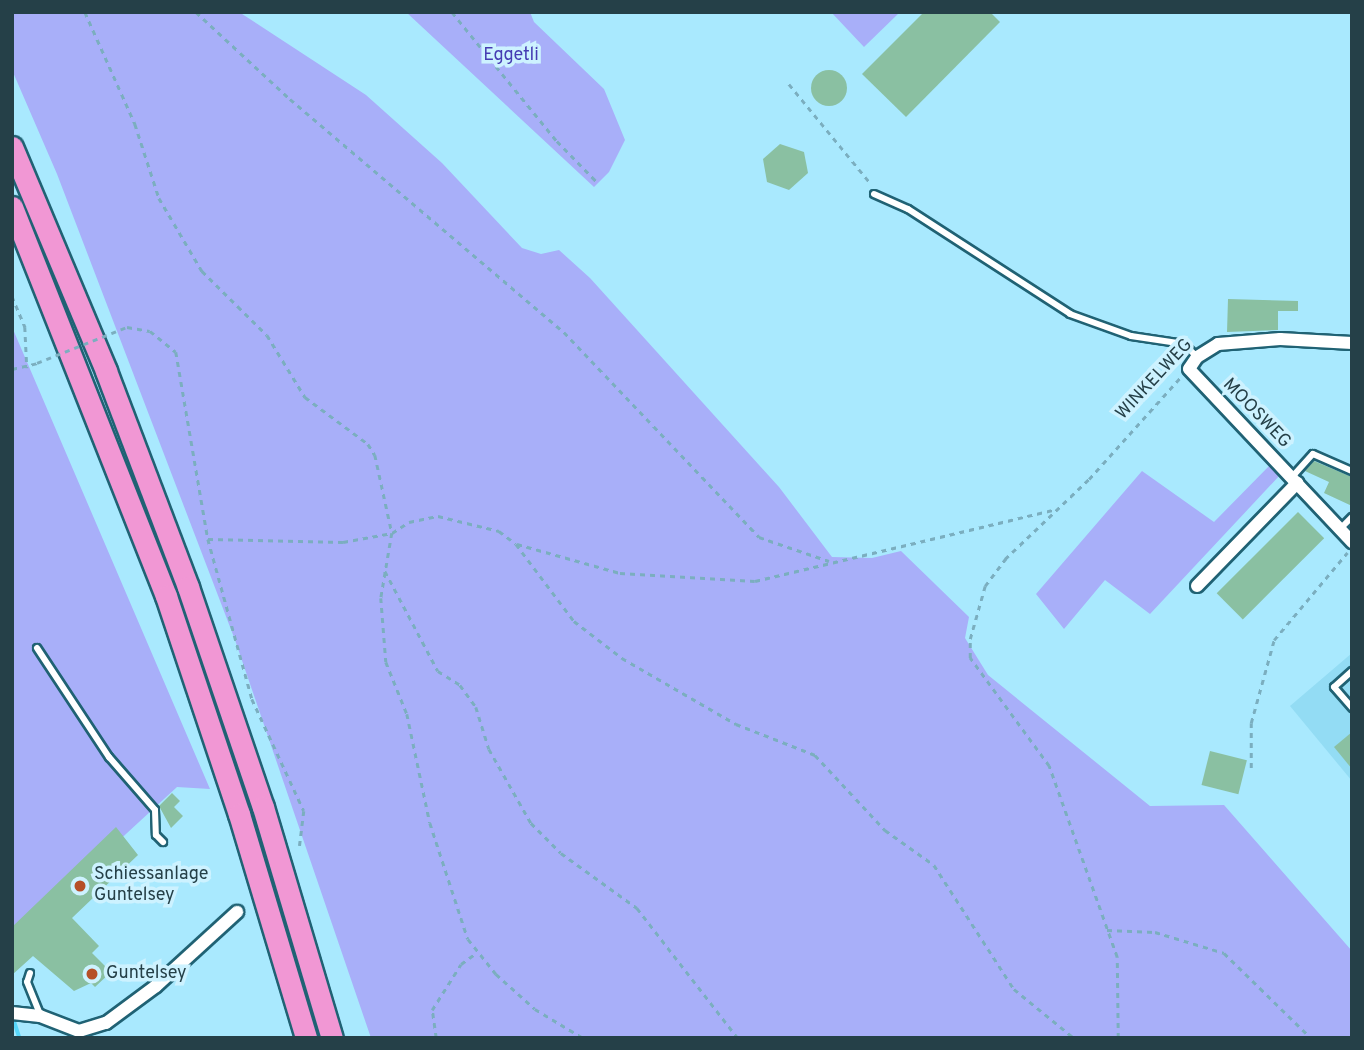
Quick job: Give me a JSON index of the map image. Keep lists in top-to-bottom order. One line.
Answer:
{"streets":{"street":["WINKELWEG","MOOSWEG"]},"crossings":[["WINKELWEG","MOOSWEG"]],"parks":["Eggetli"],"places":["Schiessanlage Guntelsey","Guntelsey"]}
